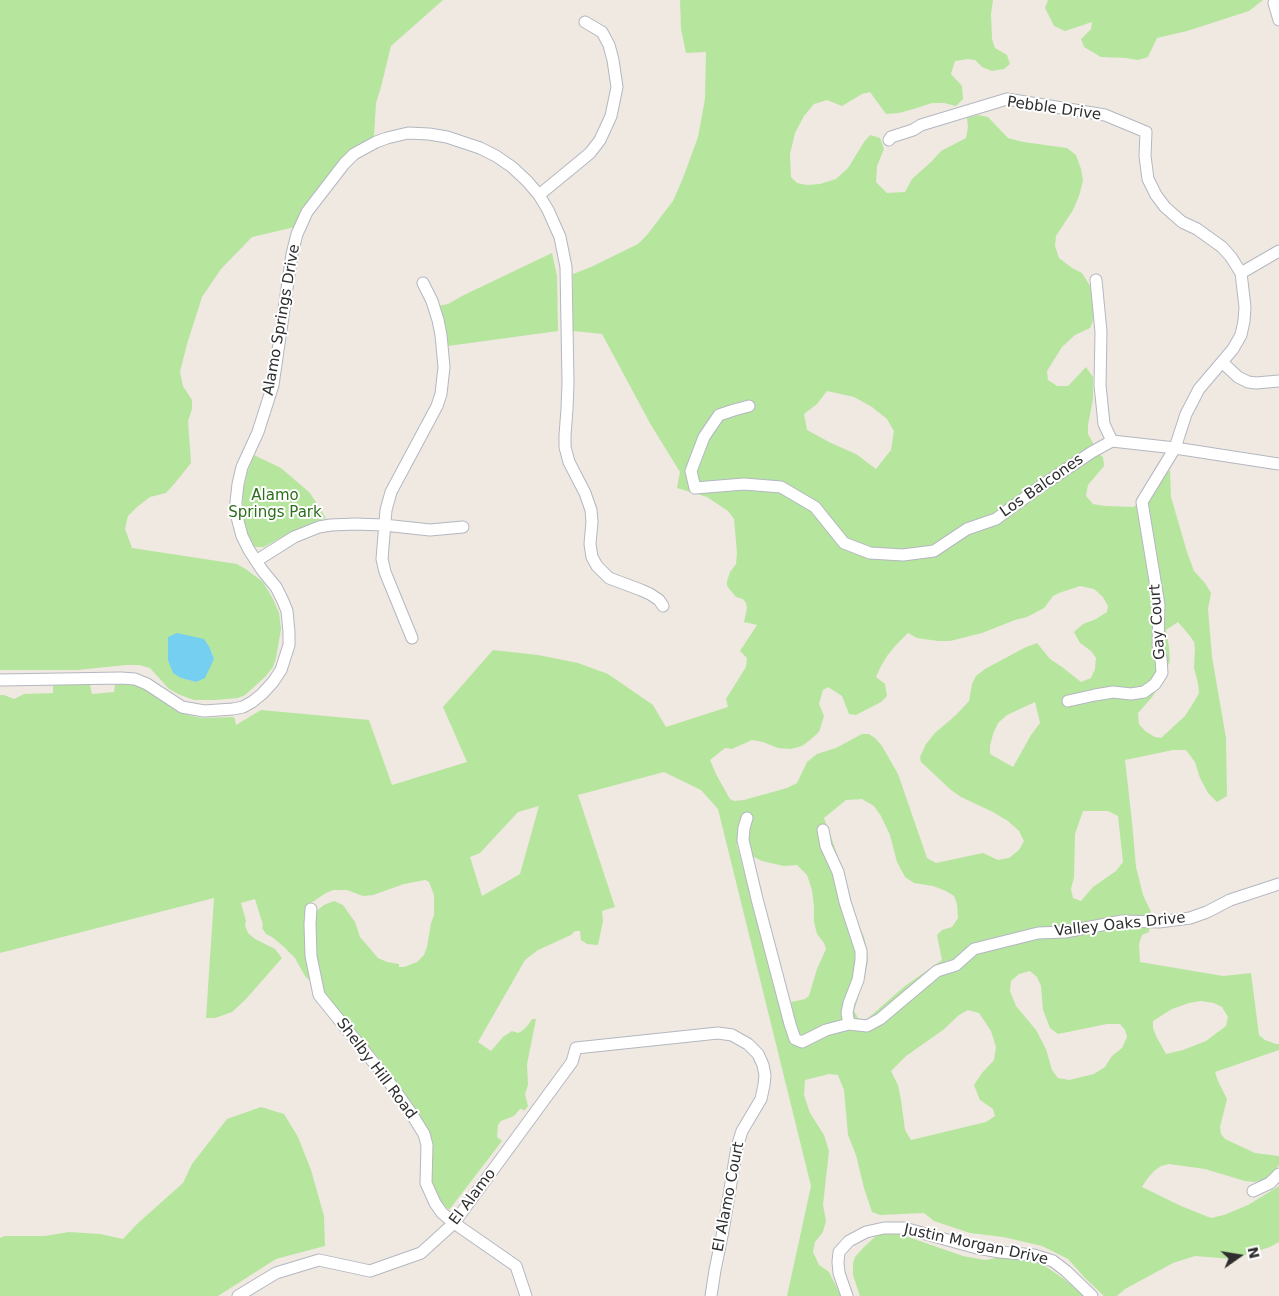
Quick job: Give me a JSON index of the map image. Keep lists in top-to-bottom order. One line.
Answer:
{"streets":{"street":["Pebble Drive","Alamo Springs Drive","Los Balcones","Gay Court","Valley Oaks Drive","Shelby Hill Road","El Alamo","El Alamo Court","Justin Morgan Drive"]},"crossings":[["Pebble Drive","Gay Court"],["Shelby Hill Road","El Alamo"],["El Alamo","El Alamo Court"]],"parks":["Alamo Springs Park"],"north":"right"}
